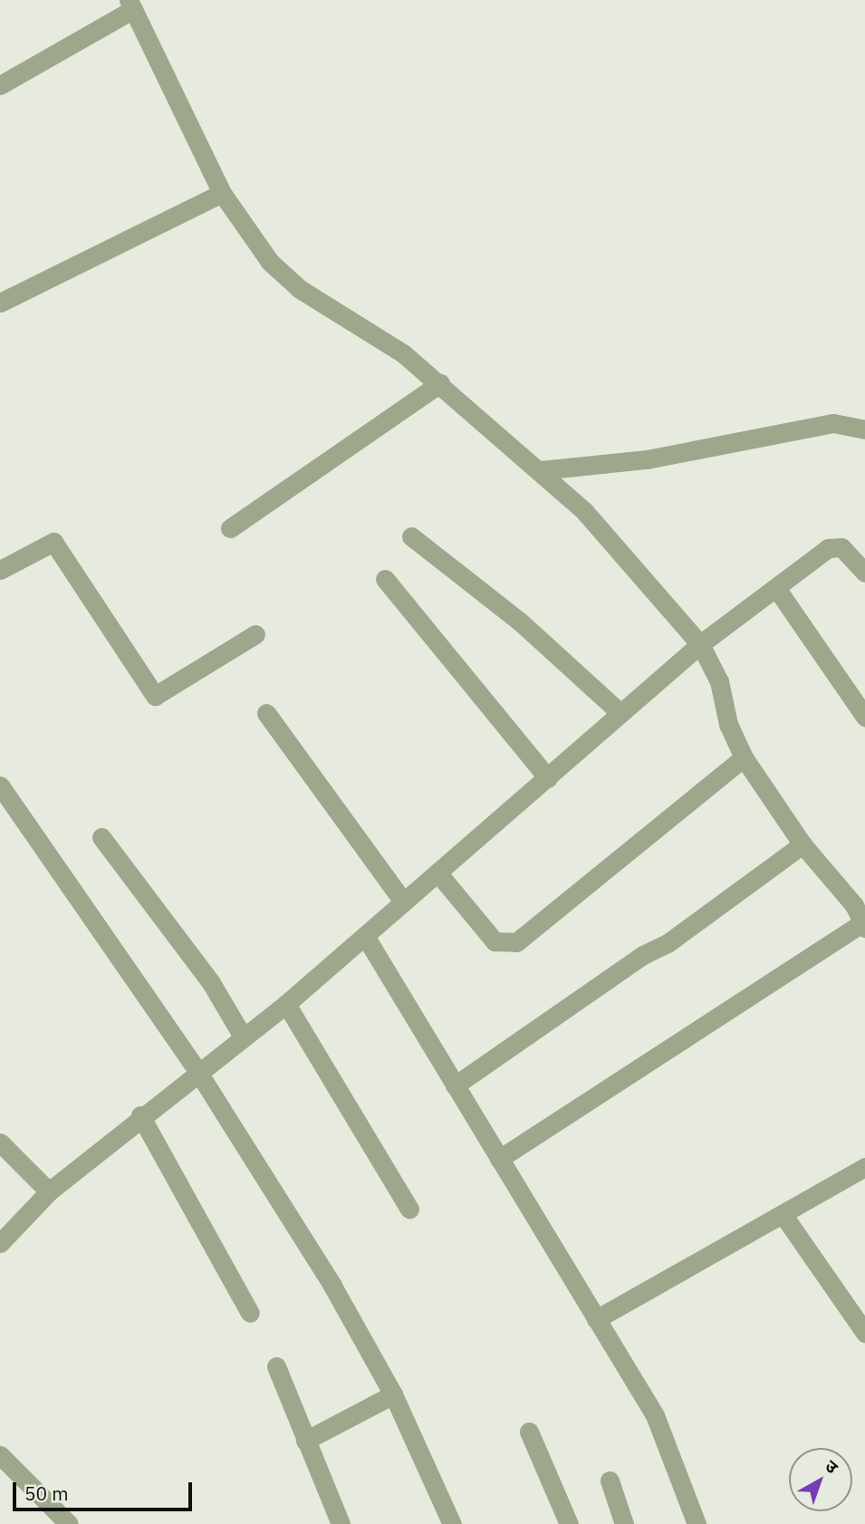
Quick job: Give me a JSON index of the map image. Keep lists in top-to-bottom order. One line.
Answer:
{"scale_bar":"50 m","north":"top right"}
